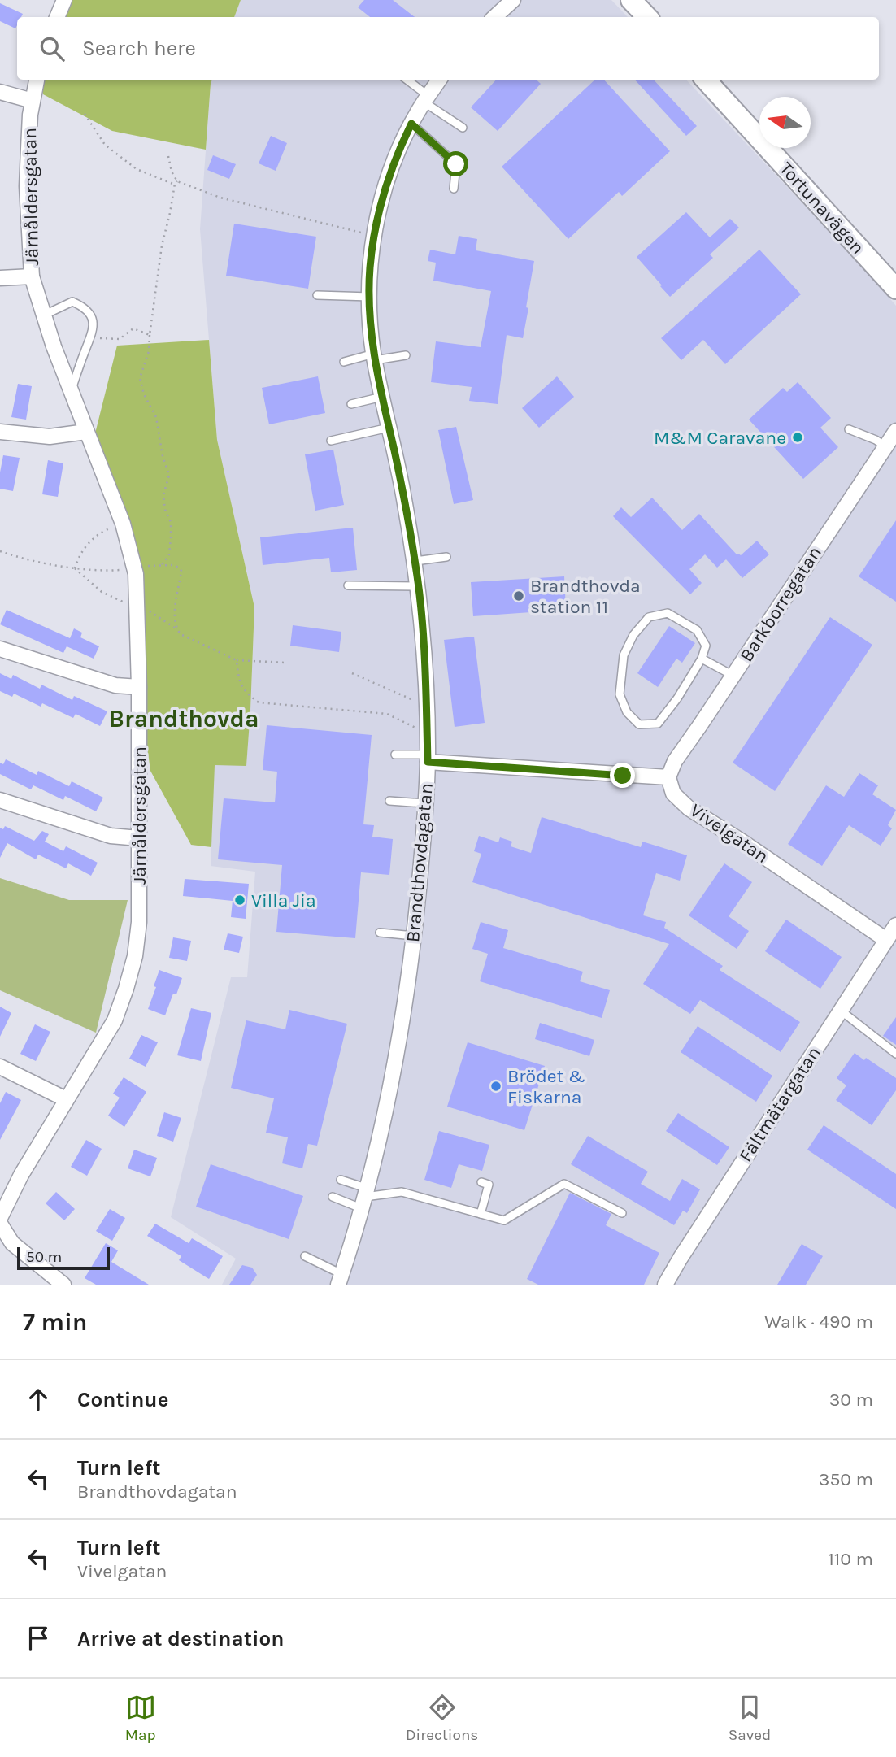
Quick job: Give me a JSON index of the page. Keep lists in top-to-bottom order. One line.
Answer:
{"streets":{"street":["Järnåldersgatan","Tortunavägen","Barkborregatan","Vivelgatan","Brandthovdagatan","Fältmätargatan"]},"crossings":[["Barkborregatan","Vivelgatan"],["Vivelgatan","Fältmätargatan"]],"districts":["Brandthovda"],"places":["M&M Caravane","Brandthovda station 11","Villa Jia","Brödet & Fiskarna"],"scale_bar":"50 m","north":"left","page":{"search":"Search here","scale":"50 m","heading":["7 min","Walk · 490 m"],"list":[["Continue","30 m"],["Turn left","Brandthovdagatan","350 m"],["Turn left","Vivelgatan","110 m"],"Arrive at destination"],"nav":["Map","Directions","Saved"]}}
